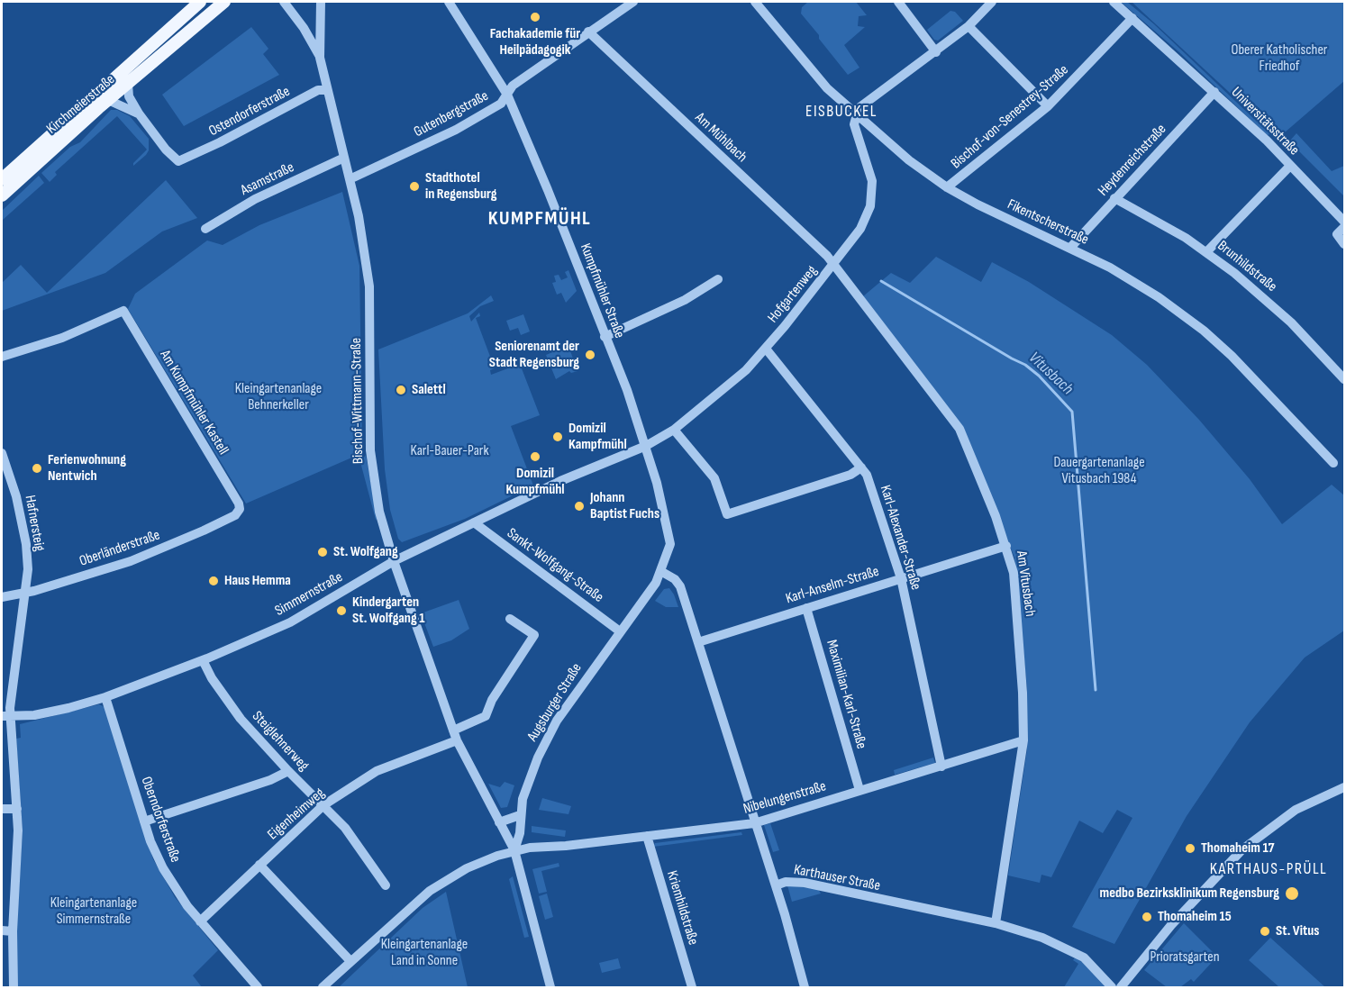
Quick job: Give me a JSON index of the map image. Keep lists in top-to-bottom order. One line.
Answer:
{"streets":{"main road":["Kirchmeierstraße"],"street":["Ostendorferstraße","Gutenbergstraße","Bischof-von-Senestrey-Straße","Universitätsstraße","Am Mühlbach","Heydenreichstraße","Asamstraße","Fikentscherstraße","Brunhildstraße","Kumpfmühler Straße","Hofgartenweg","Bischof-Wittmann-Straße","Am Kumpfmühler Kastell","Hafnersteig","Karl-Alexander-Straße","Oberländerstraße","Sankt-Wolfgang-Straße","Am Vitusbach","Karl-Anselm-Straße","Simmernstraße","Maximilian-Karl-Straße","Augsburger Straße","Steiglehnerweg","Nibelungenstraße","Eigenheimweg","Oberndorferstraße","Karthauser Straße","Kriemhildstraße"]},"crossings":[["Ostendorferstraße","Bischof-Wittmann-Straße"],["Gutenbergstraße","Am Mühlbach"],["Gutenbergstraße","Kumpfmühler Straße"],["Gutenbergstraße","Bischof-Wittmann-Straße"],["Bischof-von-Senestrey-Straße","Universitätsstraße"],["Bischof-von-Senestrey-Straße","Fikentscherstraße"],["Universitätsstraße","Heydenreichstraße"],["Am Mühlbach","Hofgartenweg"],["Am Mühlbach","Am Vitusbach"],["Heydenreichstraße","Fikentscherstraße"],["Heydenreichstraße","Brunhildstraße"],["Asamstraße","Bischof-Wittmann-Straße"],["Fikentscherstraße","Hofgartenweg"],["Kumpfmühler Straße","Hofgartenweg"],["Kumpfmühler Straße","Simmernstraße"],["Kumpfmühler Straße","Augsburger Straße"],["Hofgartenweg","Karl-Alexander-Straße"],["Hofgartenweg","Am Vitusbach"],["Hofgartenweg","Simmernstraße"],["Bischof-Wittmann-Straße","Simmernstraße"],["Bischof-Wittmann-Straße","Augsburger Straße"],["Bischof-Wittmann-Straße","Nibelungenstraße"],["Bischof-Wittmann-Straße","Eigenheimweg"],["Am Kumpfmühler Kastell","Oberländerstraße"],["Hafnersteig","Oberländerstraße"],["Hafnersteig","Simmernstraße"],["Karl-Alexander-Straße","Karl-Anselm-Straße"],["Karl-Alexander-Straße","Nibelungenstraße"],["Sankt-Wolfgang-Straße","Simmernstraße"],["Sankt-Wolfgang-Straße","Augsburger Straße"],["Am Vitusbach","Karl-Anselm-Straße"],["Am Vitusbach","Nibelungenstraße"],["Am Vitusbach","Karthauser Straße"],["Karl-Anselm-Straße","Maximilian-Karl-Straße"],["Karl-Anselm-Straße","Karthauser Straße"],["Simmernstraße","Steiglehnerweg"],["Simmernstraße","Oberndorferstraße"],["Maximilian-Karl-Straße","Nibelungenstraße"],["Augsburger Straße","Nibelungenstraße"],["Augsburger Straße","Karthauser Straße"],["Steiglehnerweg","Eigenheimweg"],["Nibelungenstraße","Karthauser Straße"],["Nibelungenstraße","Kriemhildstraße"],["Eigenheimweg","Oberndorferstraße"]],"districts":["EISBUCKEL","KUMPFMÜHL","KARTHAUS-PRÜLL"],"water":["Vitusbach"],"parks":["Oberer Katholischer Friedhof","Kleingartenanlage Behnerkeller","Karl-Bauer-Park","Dauergartenanlage Vitusbach 1984","Kleingartenanlage Simmernstraße","Kleingartenanlage Land in Sonne","Prioratsgarten"],"places":["Fachakademie für Heilpädagogik","Stadthotel in Regensburg","Seniorenamt der Stadt Regensburg","Salettl","Domizil Kampfmühl","Domizil Kumpfmühl","Ferienwohnung Nentwich","Johann Baptist Fuchs","St. Wolfgang","Haus Hemma","Kindergarten St. Wolfgang 1","Thomaheim 17","medbo Bezirksklinikum Regensburg","Thomaheim 15","St. Vitus"]}
